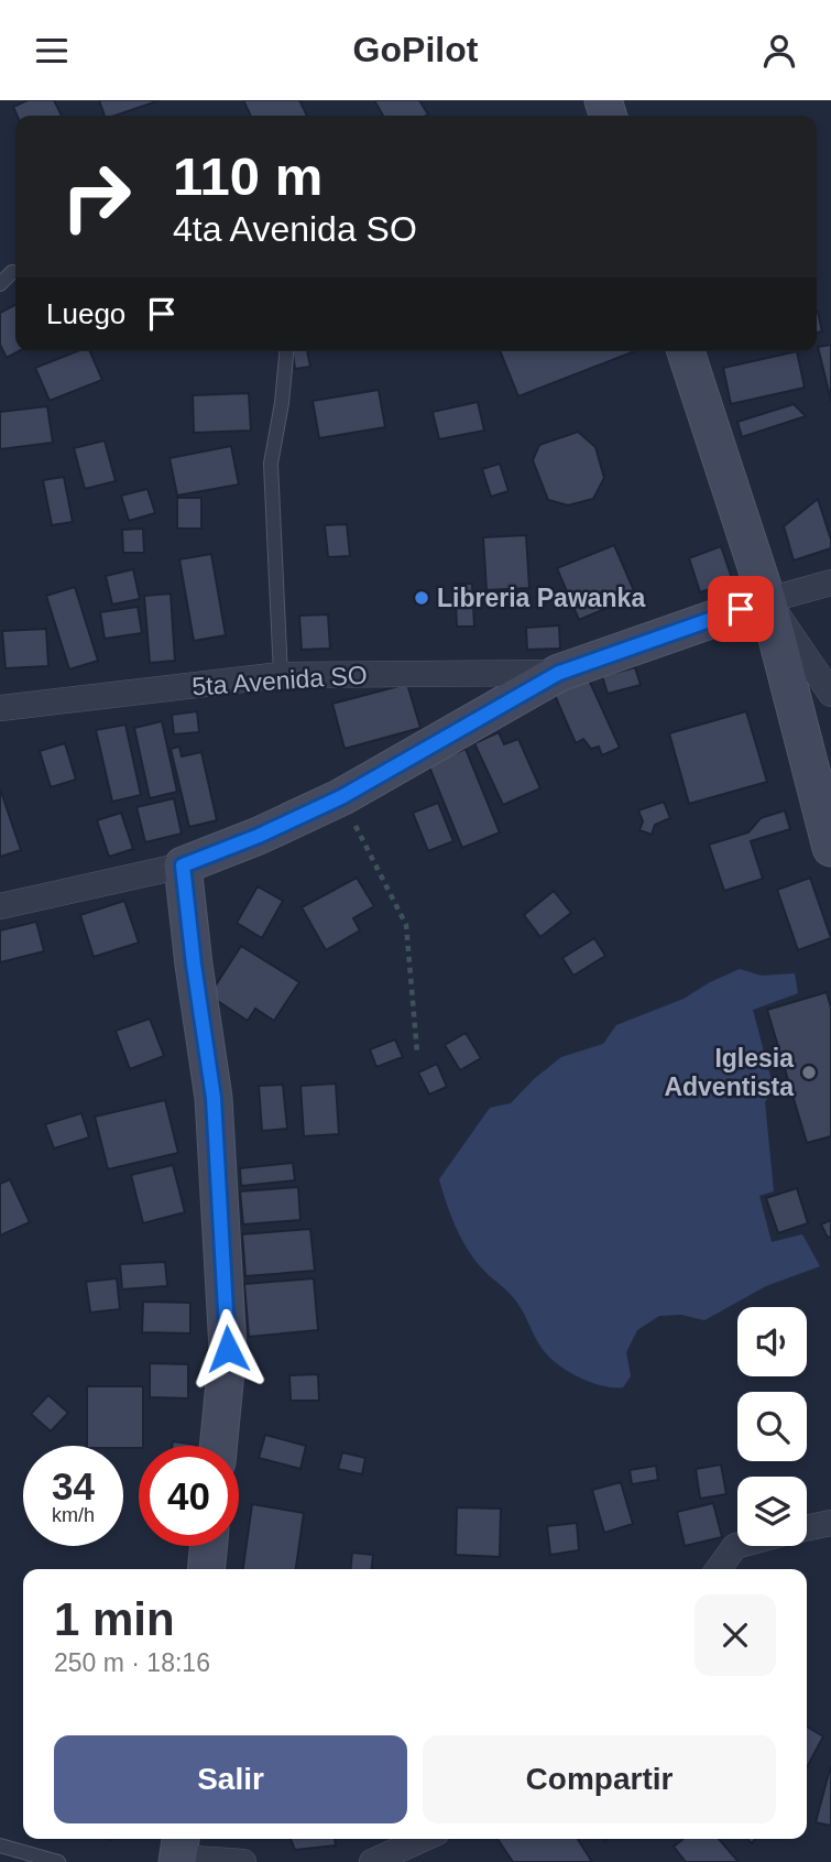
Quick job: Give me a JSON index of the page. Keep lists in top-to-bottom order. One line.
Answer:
{"streets":{"street":["5ta Avenida SO"]},"places":["Libreria Pawanka","Iglesia Adventista"],"page":{"header":"GoPilot","turn":["110 m","4ta Avenida SO"],"then":"Luego","speed":"34 km/h","limit":"40","heading":["1 min","250 m · 18:16"],"buttons":["Salir","Compartir"]}}
